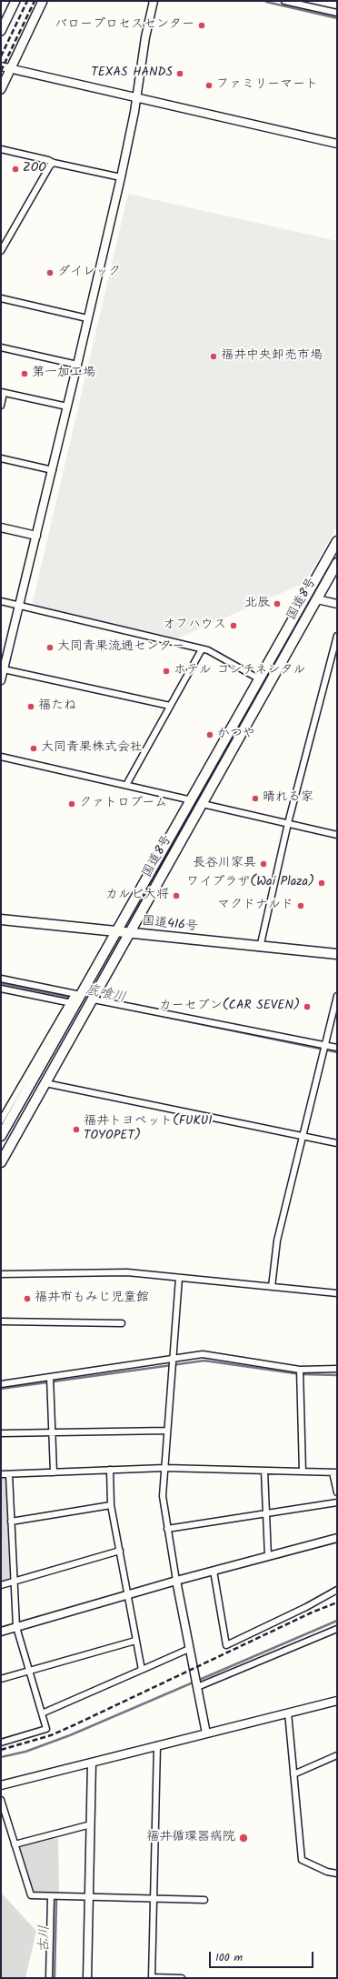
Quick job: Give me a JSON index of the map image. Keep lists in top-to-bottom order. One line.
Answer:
{"streets":{"highway":["国道8号","国道416号"]},"crossings":[["国道8号","国道416号"]],"water":["底喰川","古川"],"places":["バロープロセスセンター","TEXAS HANDS","ファミリーマート","ZOO","ダイレック","福井中央卸売市場","第一加工場","北辰","オフハウス","大同青果流通センター","ホテル コンチネンタル","福たね","かつや","大同青果株式会社","晴れる家","クァトロブーム","長谷川家具","ワイプラザ(Wai Plaza)","カルビ大将","マクドナルド","カーセブン(CAR SEVEN)","福井トヨペット(FUKUI TOYOPET)","福井市もみじ児童館","福井循環器病院"],"scale_bar":"100 m"}
